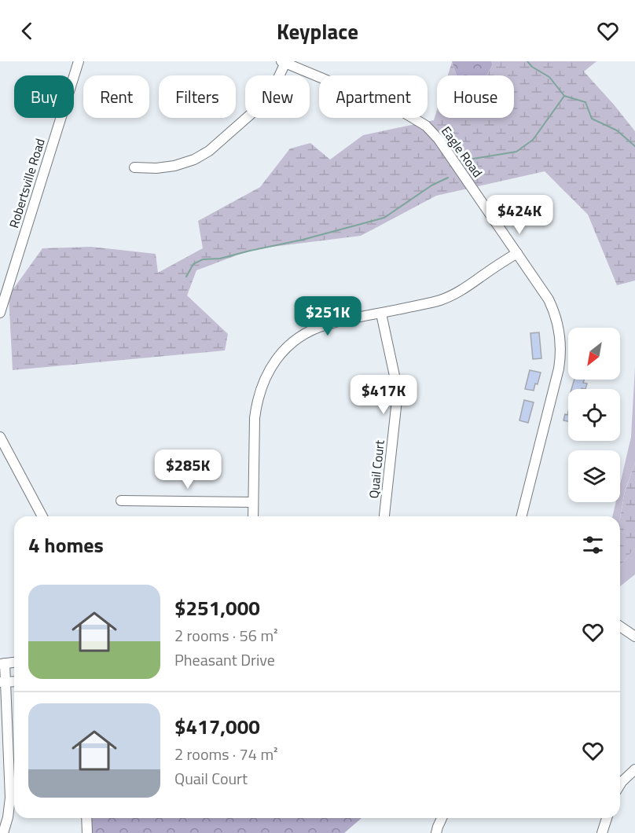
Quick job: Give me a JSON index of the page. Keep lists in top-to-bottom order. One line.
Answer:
{"streets":{"street":["Eagle Road","Robertsville Road","Quail Court"]},"north":"bottom left","page":{"header":"Keyplace","chip":["Buy","Rent","Filters","New","Apartment","House"],"price":["$424K","$251K","$417K","$285K"],"heading":"4 homes","list":[{"name":"$251,000","note":"2 rooms · 56 m² · Pheasant Drive"},{"name":"$417,000","note":"2 rooms · 74 m² · Quail Court"}]}}
